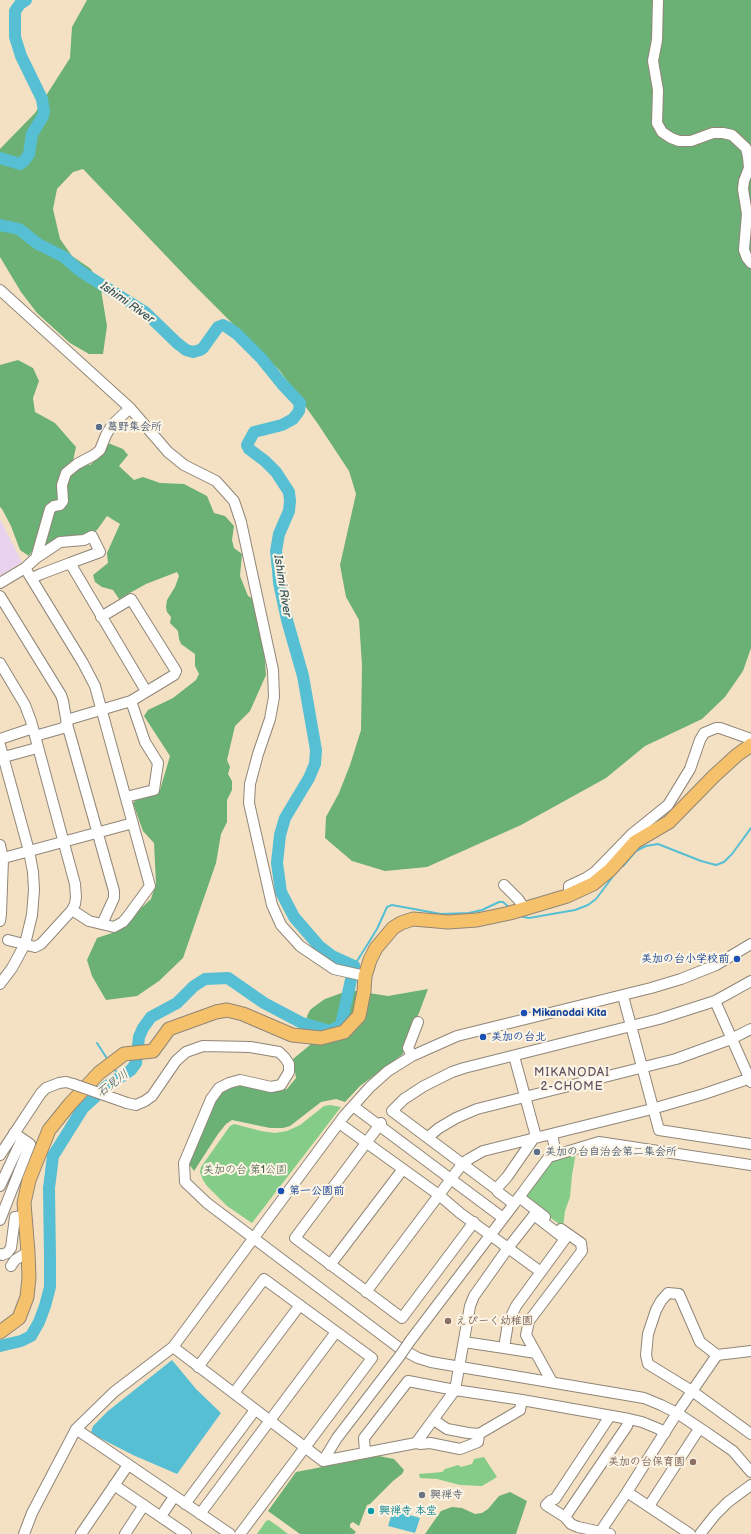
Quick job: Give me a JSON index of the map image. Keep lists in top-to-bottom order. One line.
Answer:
{"districts":["MIKANODAI 2-CHOME"],"water":["Ishimi River","石見川"],"parks":["美加の台 第1公園"],"places":["葛野集会所","美加の台小学校前","Mikanodai Kita","美加の台北","美加の台自治会第二集会所","第一公園前","えぴーく幼稚園","美加の台保育園","興禅寺","興禅寺 本堂"]}
